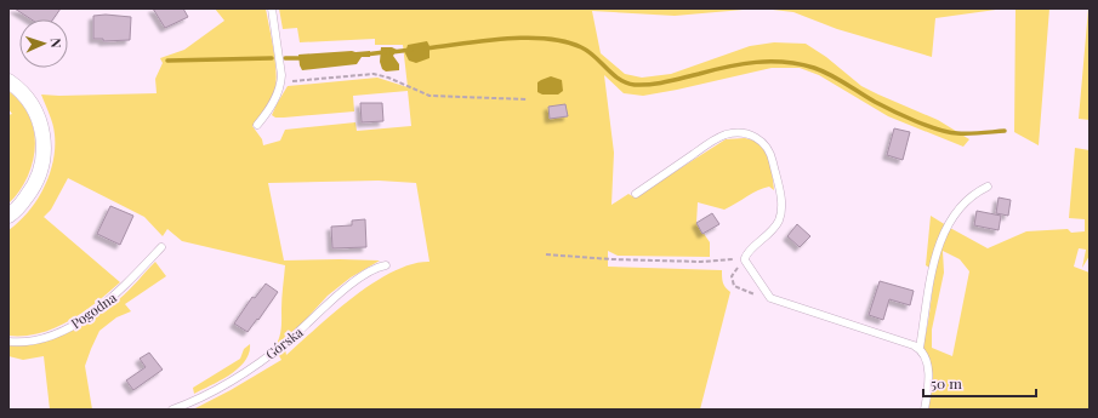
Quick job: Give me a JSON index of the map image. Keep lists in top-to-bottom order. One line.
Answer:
{"streets":{"lane":["Pogodna","Górska"]},"scale_bar":"50 m","north":"right"}
